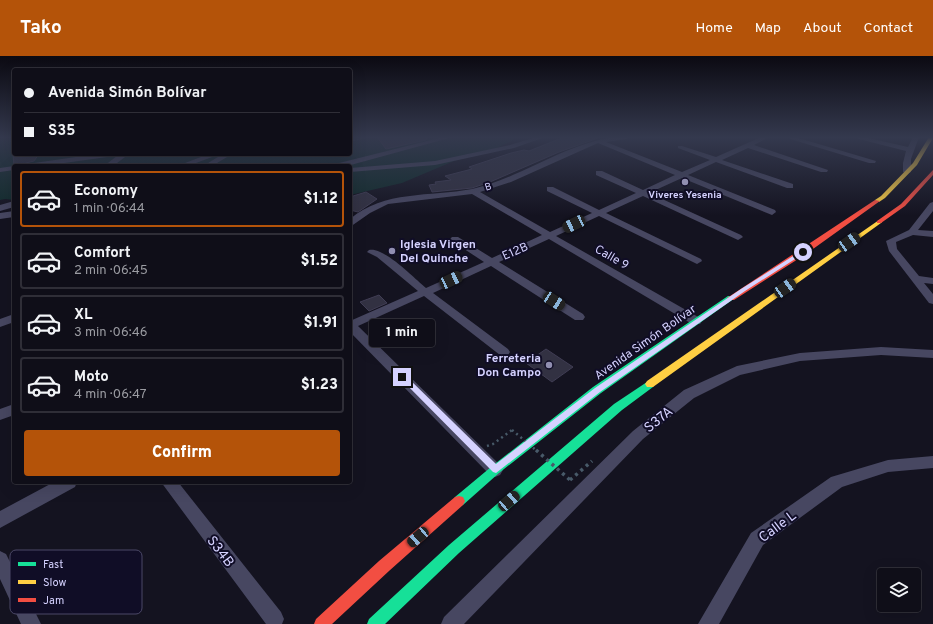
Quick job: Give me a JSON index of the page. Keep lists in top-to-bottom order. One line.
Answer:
{"streets":{"highway":["Avenida Simón Bolívar"],"street":["B","E12B","Calle 9","S37A","Calle L","S34B"]},"crossings":[["B","Calle 9"],["E12B","Calle 9"],["Calle 9","Avenida Simón Bolívar"]],"places":["Viveres Yesenia","Iglesia Virgen Del Quinche","Ferreteria Don Campo"],"legend":["Fast","Slow","Jam"],"page":{"header":"Tako","nav":["Home","Map","About","Contact"],"banner":["Avenida Simón Bolívar","S35"],"list":[{"name":"Economy","note":"1 min · 06:44","value":"$1.12"},{"name":"Comfort","note":"2 min · 06:45","value":"$1.52"},{"name":"XL","note":"3 min · 06:46","value":"$1.91"},{"name":"Moto","note":"4 min · 06:47","value":"$1.23"}],"bubble":"1 min","buttons":"Confirm"}}
